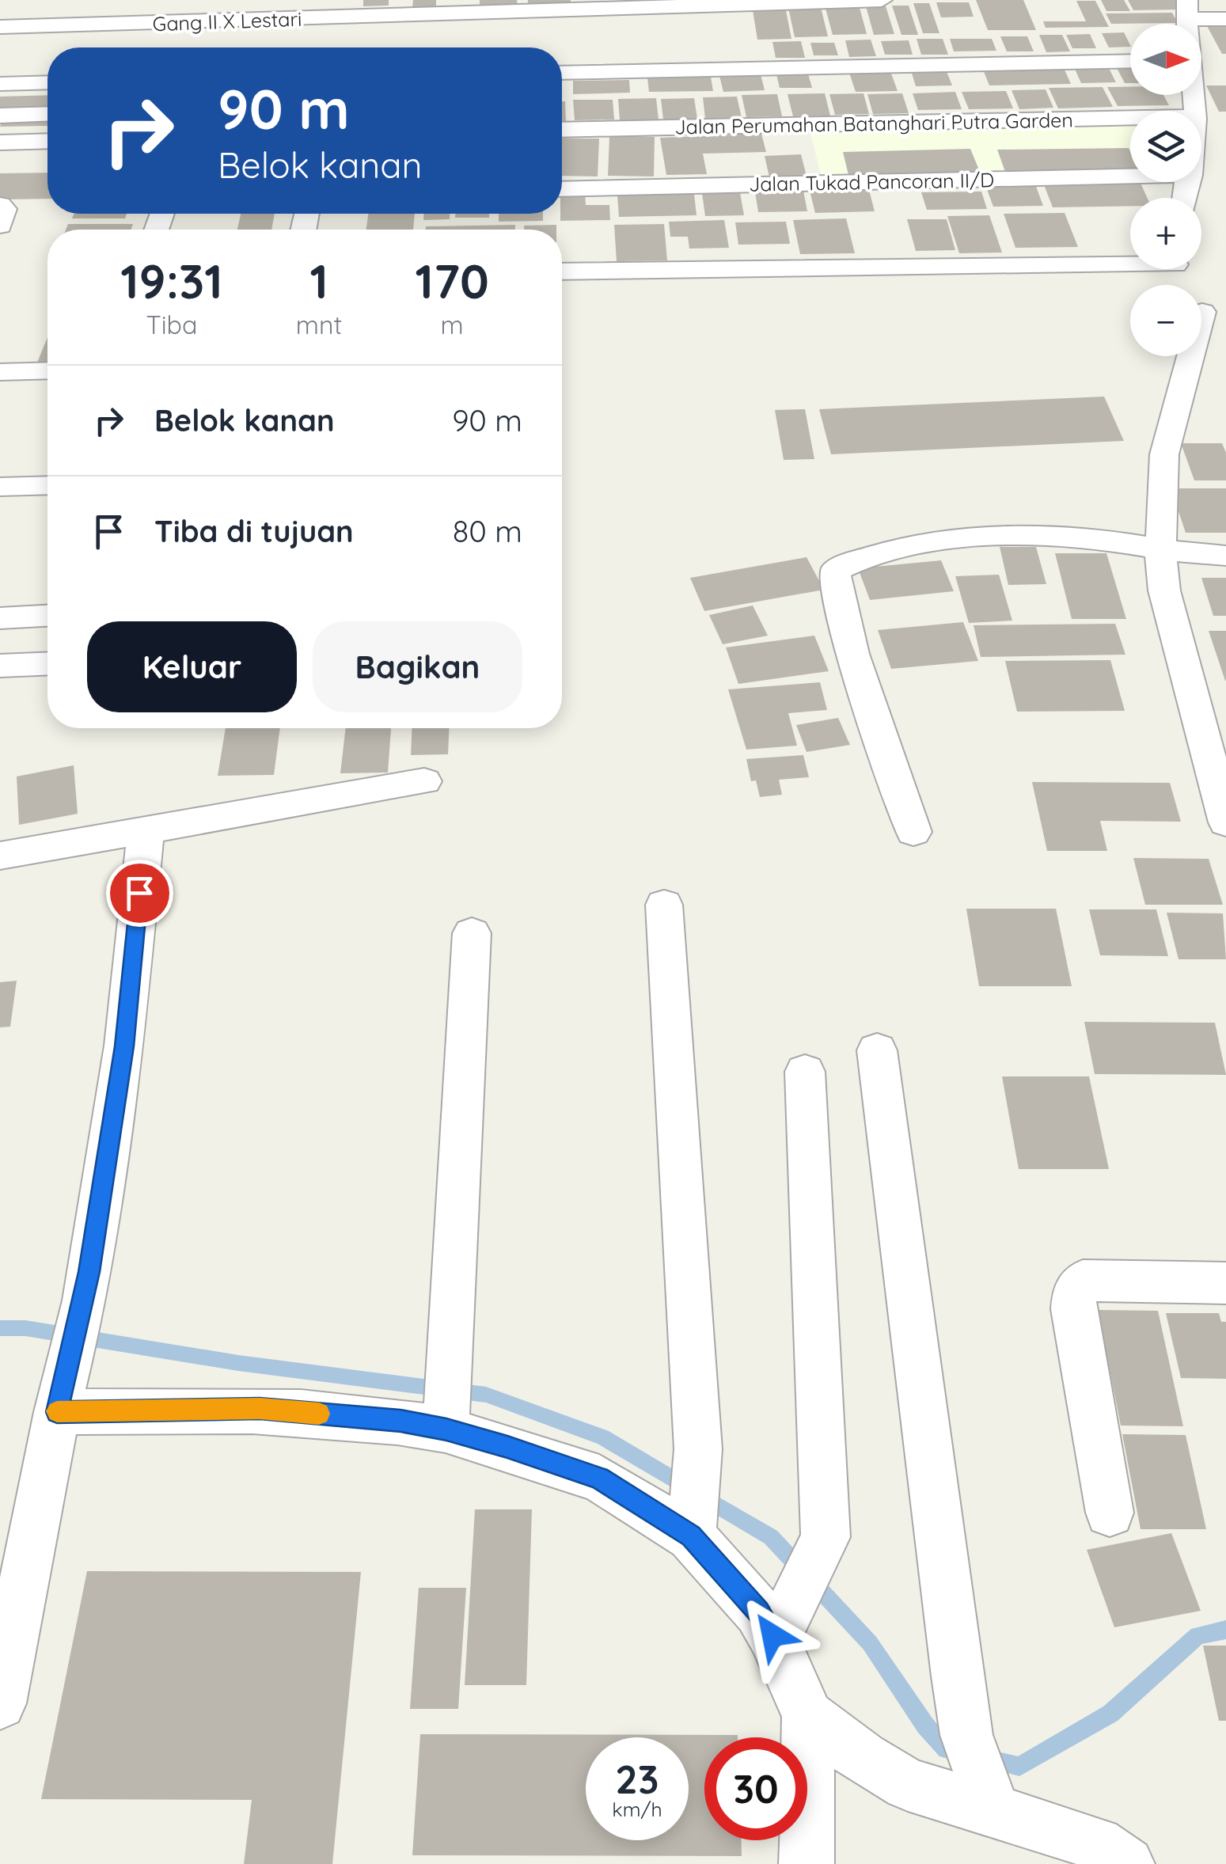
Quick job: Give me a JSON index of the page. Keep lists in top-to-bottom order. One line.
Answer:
{"streets":{"street":["Gang II X Lestari","Jalan Perumahan Batanghari Putra Garden","Jalan Tukad Pancoran II/D"]},"north":"right","page":{"map_buttons":["+","−"],"turn":["90 m","Belok kanan"],"eta":["19:31","Tiba","1","mnt","170","m"],"list":[{"name":"Belok kanan","value":"90 m"},{"name":"Tiba di tujuan","value":"80 m"}],"buttons":["Keluar","Bagikan"],"speed":"23 km/h","limit":"30"}}
